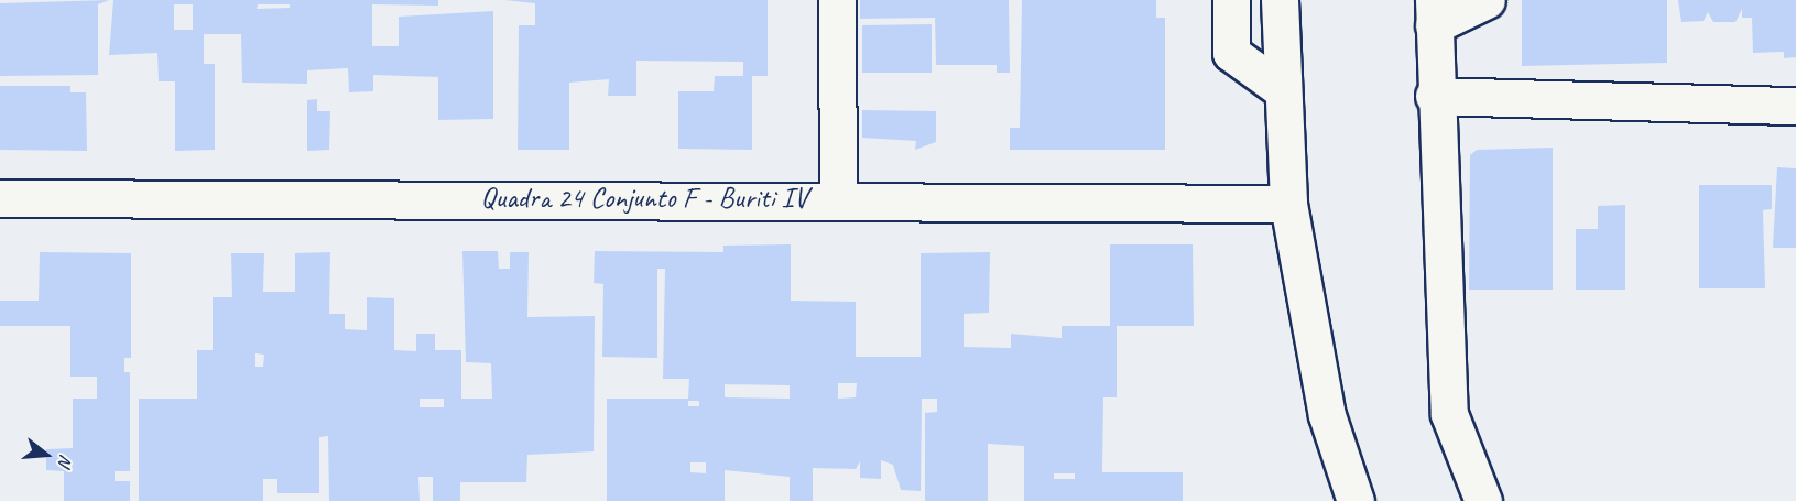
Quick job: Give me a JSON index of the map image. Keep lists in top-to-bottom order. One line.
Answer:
{"streets":{"street":["Quadra 24 Conjunto F - Buriti IV"]},"north":"right"}
